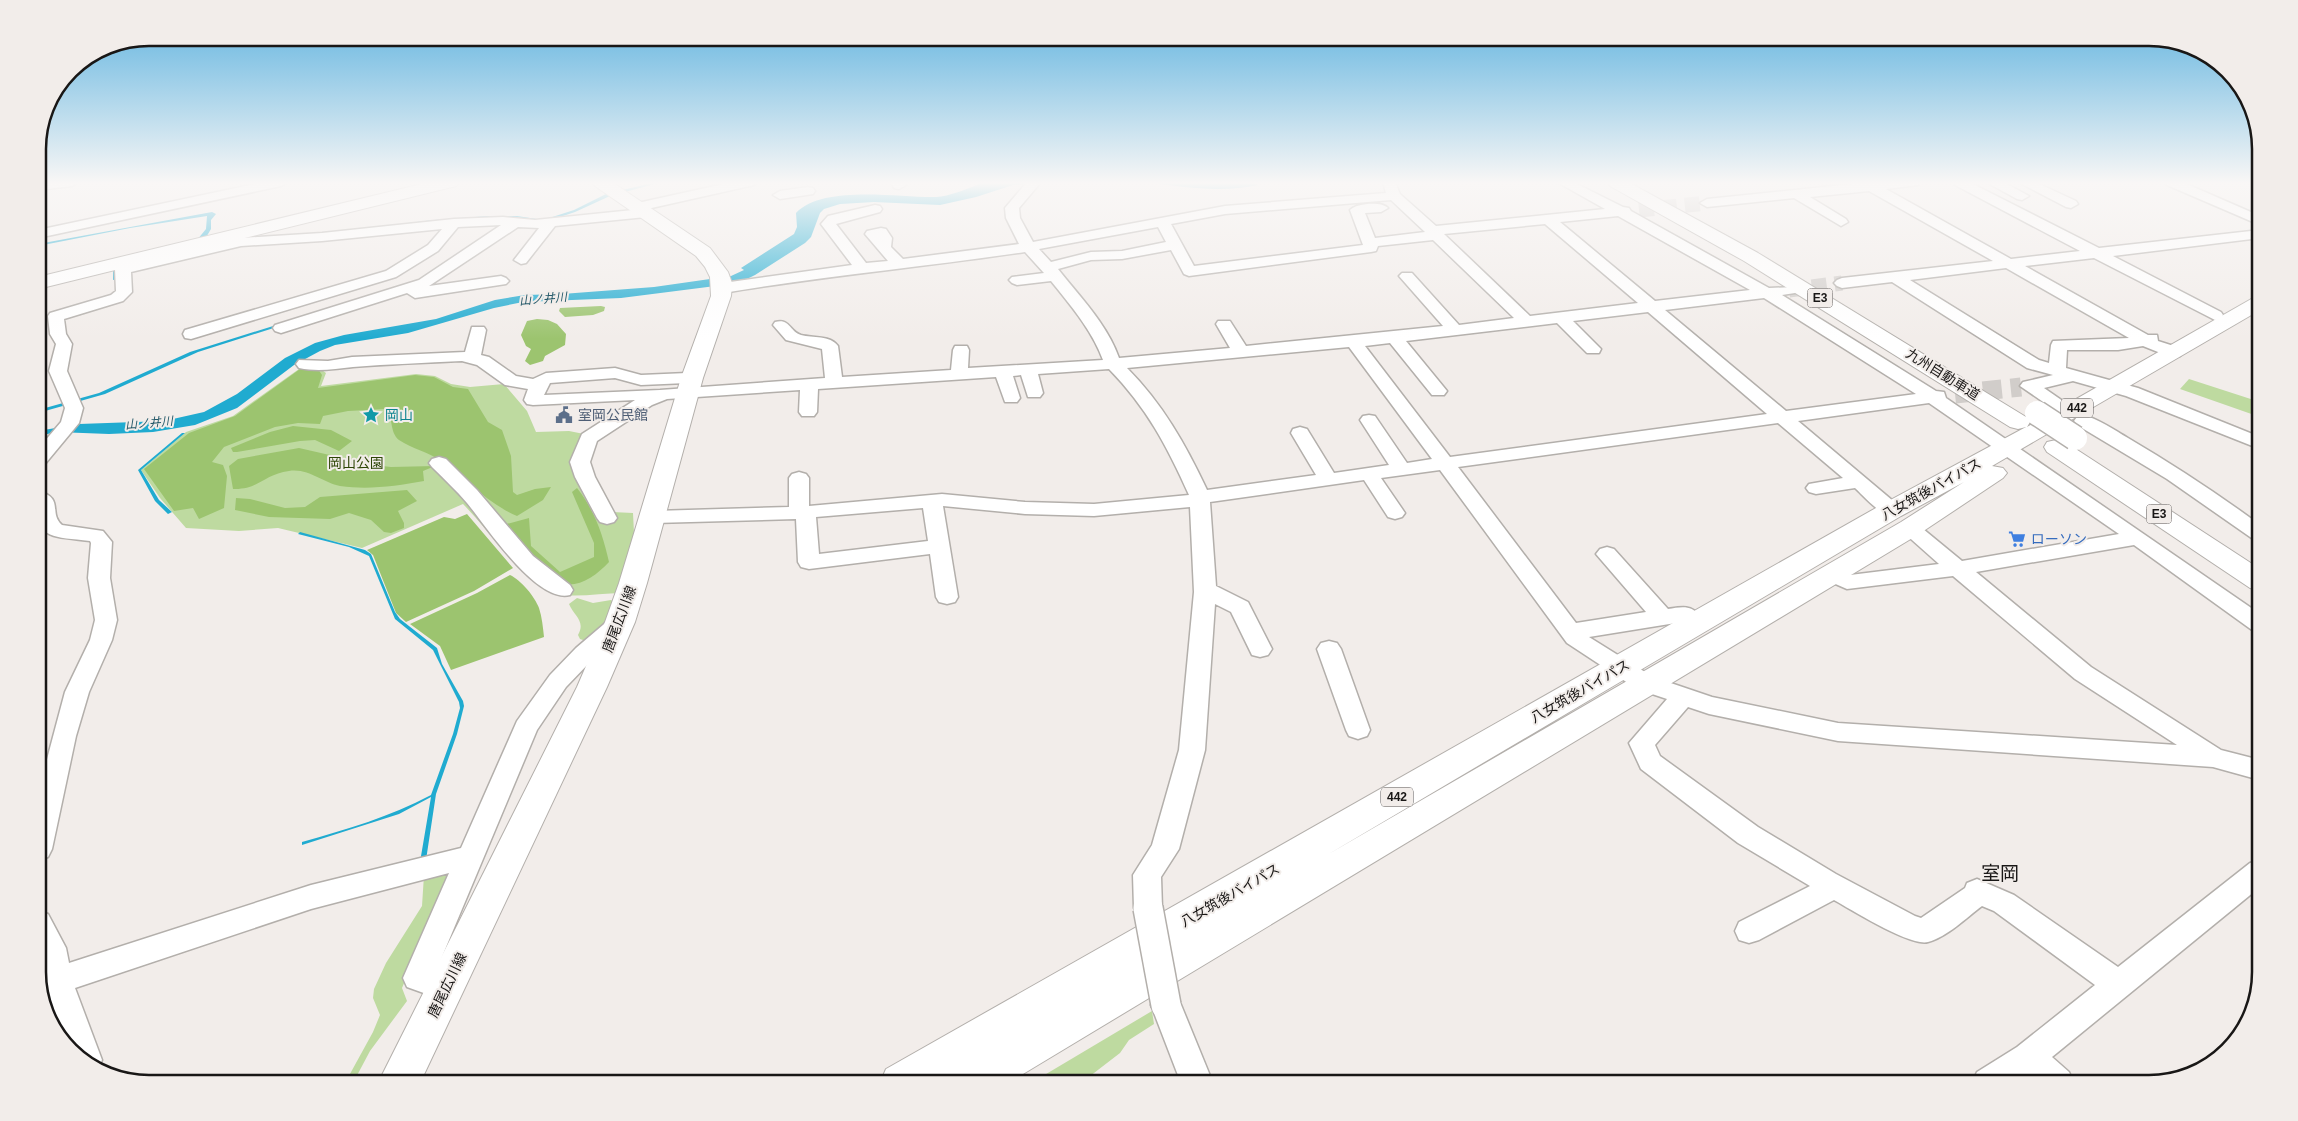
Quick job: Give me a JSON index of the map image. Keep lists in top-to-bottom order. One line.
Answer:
{"streets":{"main road":["E3","九州自動車道","442","八女筑後バイパス","唐尾広川線"]},"crossings":[["九州自動車道","八女筑後バイパス"]],"districts":["室岡"],"water":["山ノ井川"],"parks":["岡山公園"],"places":{"place":["岡山"],"public building":["室岡公民館"],"supermarket":["ローソン"]}}
